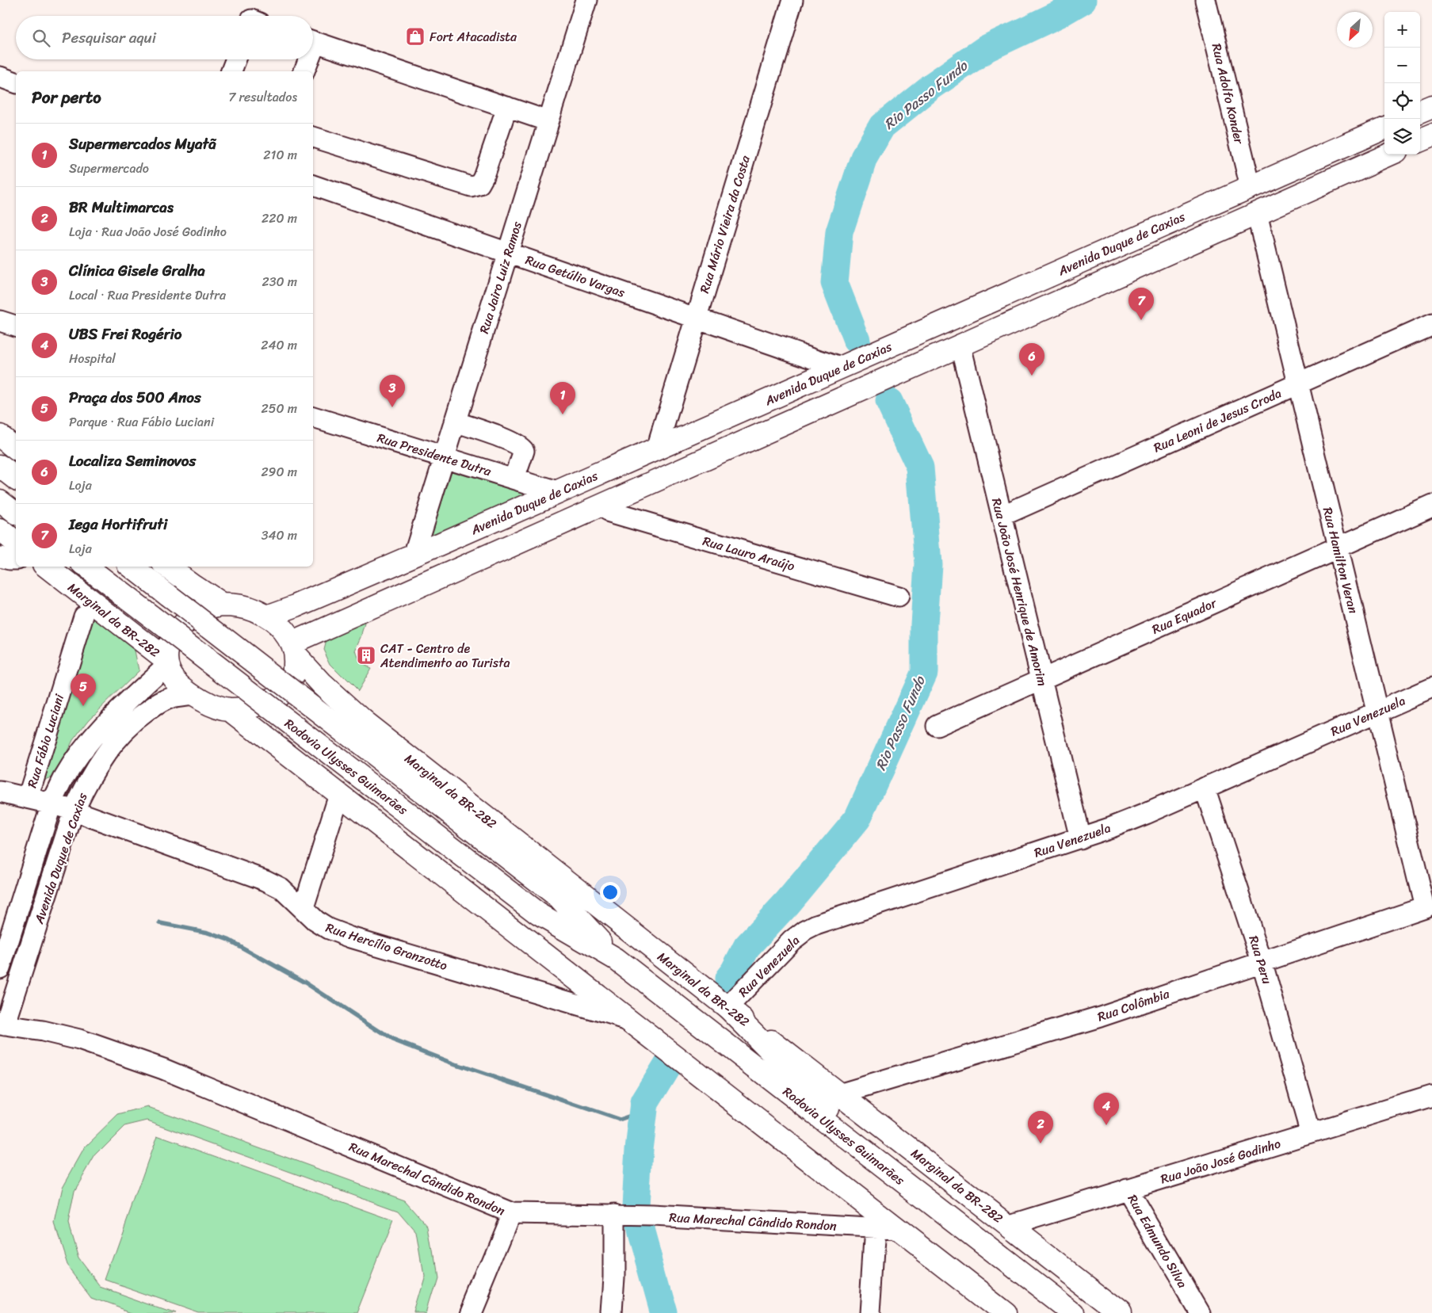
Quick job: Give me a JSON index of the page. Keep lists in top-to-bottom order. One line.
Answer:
{"streets":{"main road":["Avenida Duque de Caxias","Marginal da BR-282","Rodovia Ulysses Guimarães"],"street":["Rua Adolfo Konder","Rua Mário Vieira da Costa","Rua Getúlio Vargas","Rua Jairo Luiz Ramos","Rua Leoni de Jesus Croda","Rua Presidente Dutra","Rua Lauro Araújo","Rua Hamilton Veran","Rua João José Henrique de Amorim","Rua Equador","Rua Venezuela","Rua Fábio Luciani","Rua Hercílio Granzotto","Rua Peru","Rua Colômbia","Rua João José Godinho","Rua Marechal Cândido Rondon","Rua Edmundo Silva"]},"crossings":[["Rua Adolfo Konder","Avenida Duque de Caxias"],["Rua Mário Vieira da Costa","Avenida Duque de Caxias"],["Rua Mário Vieira da Costa","Rua Getúlio Vargas"],["Avenida Duque de Caxias","Rua Getúlio Vargas"],["Avenida Duque de Caxias","Rua Jairo Luiz Ramos"],["Avenida Duque de Caxias","Rua Presidente Dutra"],["Avenida Duque de Caxias","Marginal da BR-282"],["Avenida Duque de Caxias","Rua Hercílio Granzotto"],["Avenida Duque de Caxias","Rua Marechal Cândido Rondon"],["Rua Getúlio Vargas","Rua Jairo Luiz Ramos"],["Rua Jairo Luiz Ramos","Rua Presidente Dutra"],["Rua Leoni de Jesus Croda","Rua Hamilton Veran"],["Rua Leoni de Jesus Croda","Rua João José Henrique de Amorim"],["Rua Hamilton Veran","Rua Equador"],["Rua Hamilton Veran","Rua Venezuela"],["Rua Hamilton Veran","Rua Colômbia"],["Rua João José Henrique de Amorim","Rua Equador"],["Rua João José Henrique de Amorim","Rua Venezuela"],["Marginal da BR-282","Rua Venezuela"],["Marginal da BR-282","Rua Colômbia"],["Marginal da BR-282","Rua João José Godinho"],["Rua Venezuela","Rua Peru"],["Rua Fábio Luciani","Rua Hercílio Granzotto"],["Rua Peru","Rua Colômbia"],["Rua Peru","Rua João José Godinho"],["Rua João José Godinho","Rua Edmundo Silva"]],"water":["Rio Passo Fundo"],"places":{"shop":["Fort Atacadista"],"building":["CAT - Centro de Atendimento ao Turista"]},"north":"bottom left","page":{"map_buttons":["+","−"],"search":"Pesquisar aqui","heading":["Por perto","7 resultados"],"list":[{"mark":"1","name":"Supermercados Myatã","note":"Supermercado","value":"210 m"},{"mark":"2","name":"BR Multimarcas","note":"Loja · Rua João José Godinho","value":"220 m"},{"mark":"3","name":"Clínica Gisele Gralha","note":"Local · Rua Presidente Dutra","value":"230 m"},{"mark":"4","name":"UBS Frei Rogério","note":"Hospital","value":"240 m"},{"mark":"5","name":"Praça dos 500 Anos","note":"Parque · Rua Fábio Luciani","value":"250 m"},{"mark":"6","name":"Localiza Seminovos","note":"Loja","value":"290 m"},{"mark":"7","name":"Iega Hortifruti","note":"Loja","value":"340 m"}],"pins":["7","6","3","1","5","4","2"]}}
